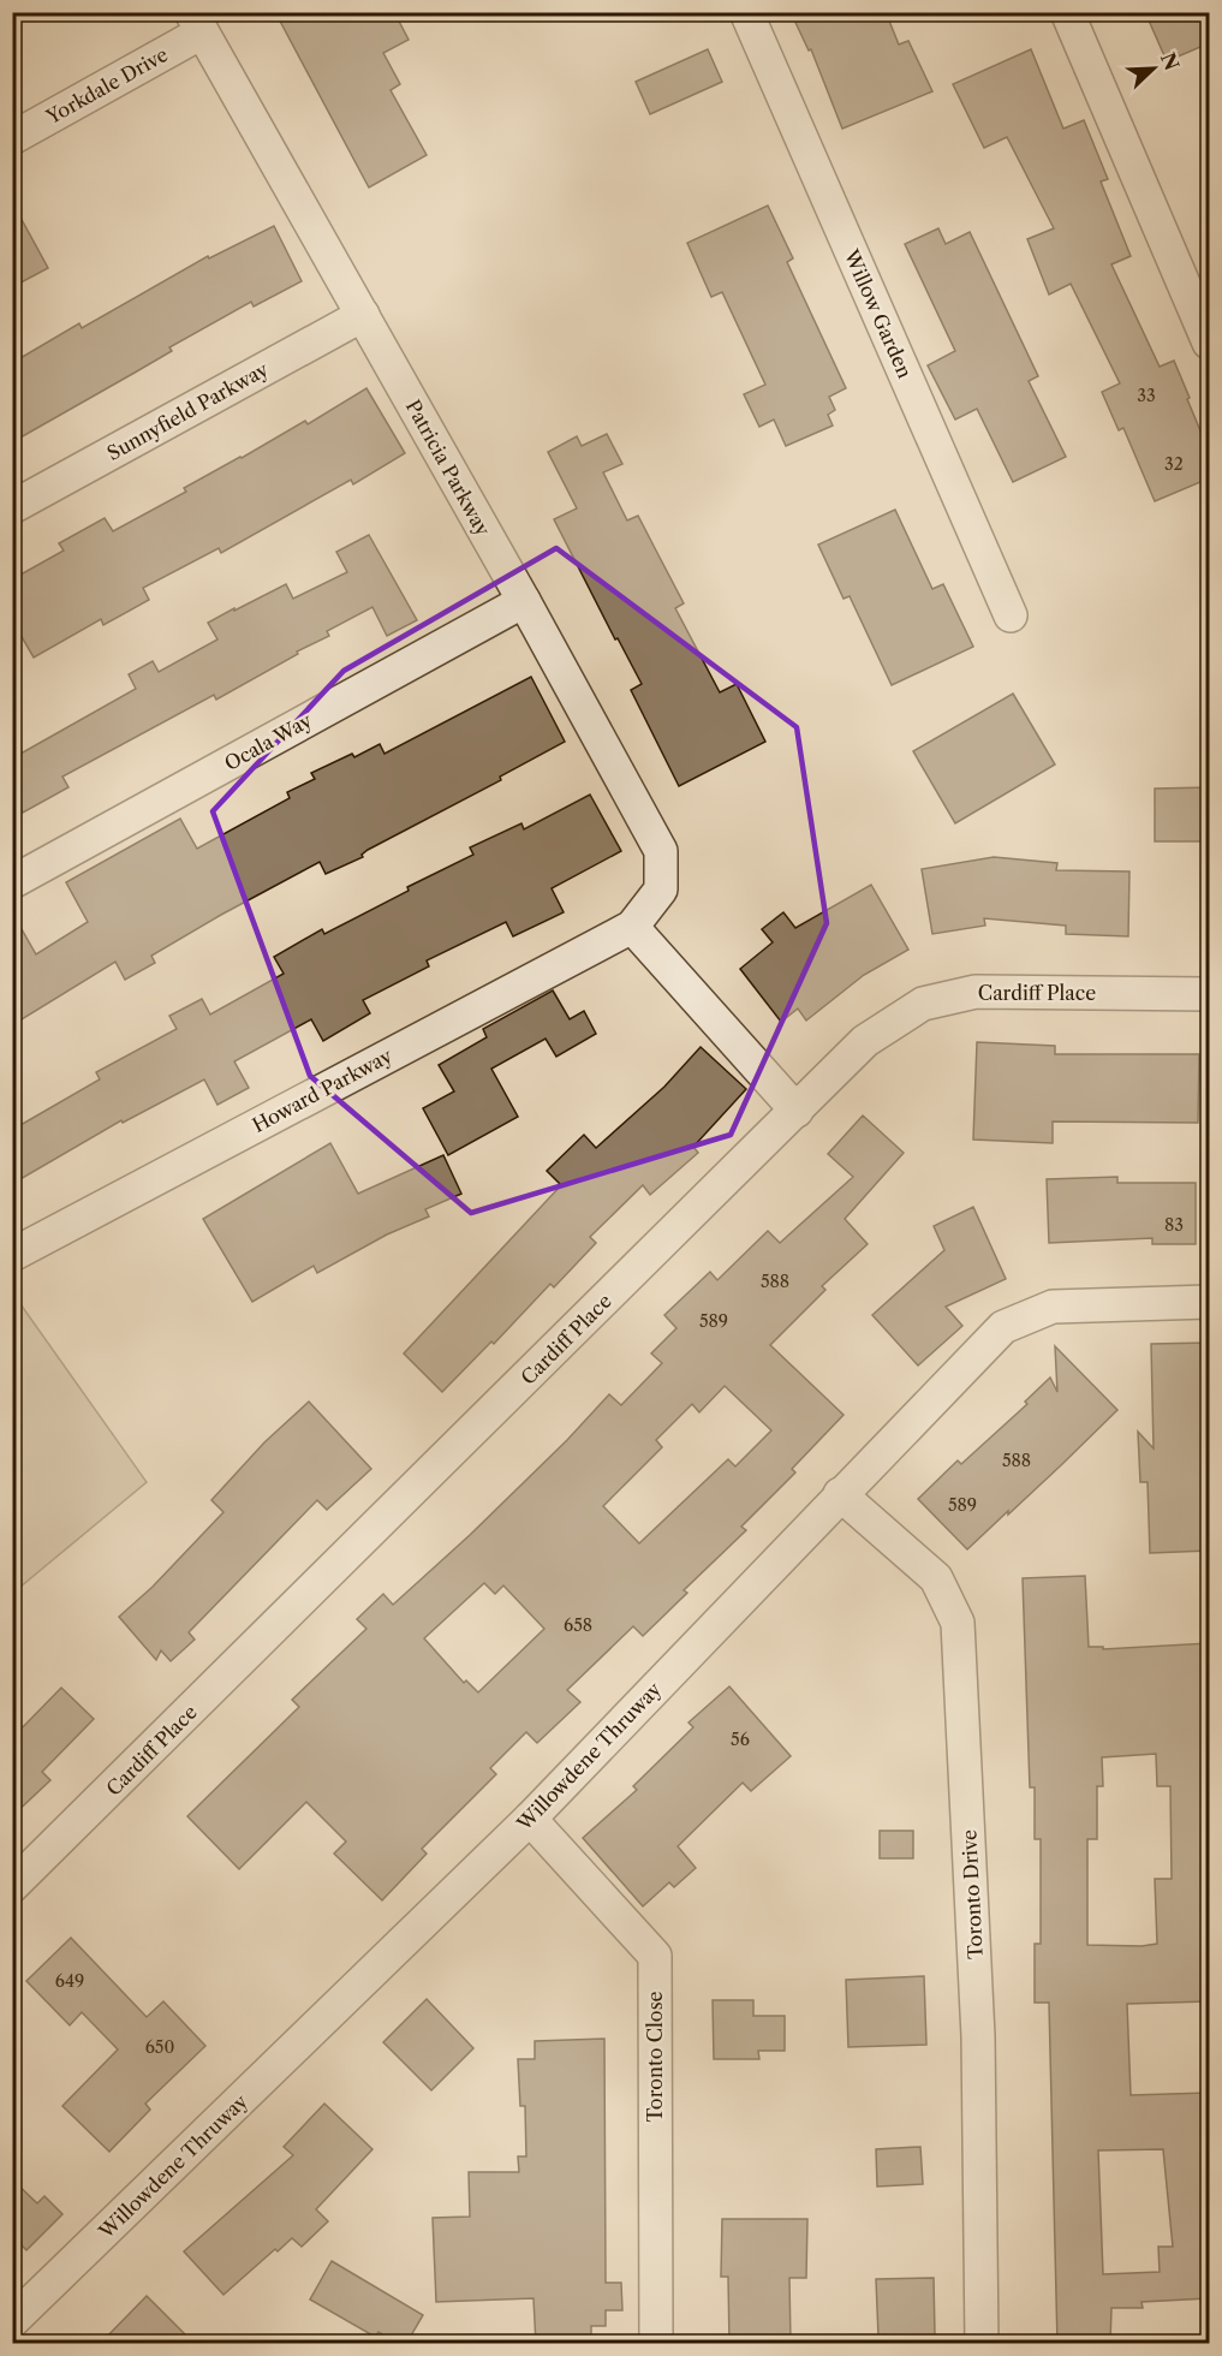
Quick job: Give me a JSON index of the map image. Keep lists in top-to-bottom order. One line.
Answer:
{"streets":{"street":["Yorkdale Drive","Willow Garden","Sunnyfield Parkway","Patricia Parkway","Ocala Way","Cardiff Place","Howard Parkway","Willowdene Thruway","Toronto Drive","Toronto Close"]},"crossings":[["Yorkdale Drive","Patricia Parkway"],["Sunnyfield Parkway","Patricia Parkway"],["Patricia Parkway","Ocala Way"],["Patricia Parkway","Howard Parkway"],["Willowdene Thruway","Toronto Drive"],["Willowdene Thruway","Toronto Close"]],"house_numbers":["33","32","83","588","589","588","589","658","56","649","650"],"north":"top right"}
